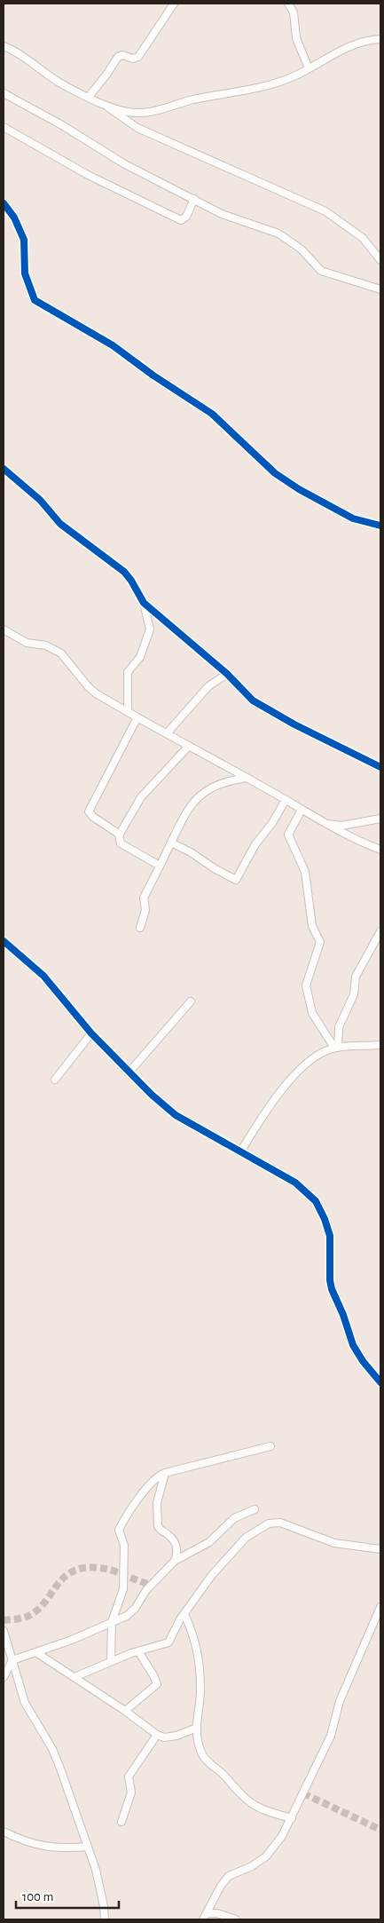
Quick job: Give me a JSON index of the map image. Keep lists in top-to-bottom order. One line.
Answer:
{"scale_bar":"100 m"}
